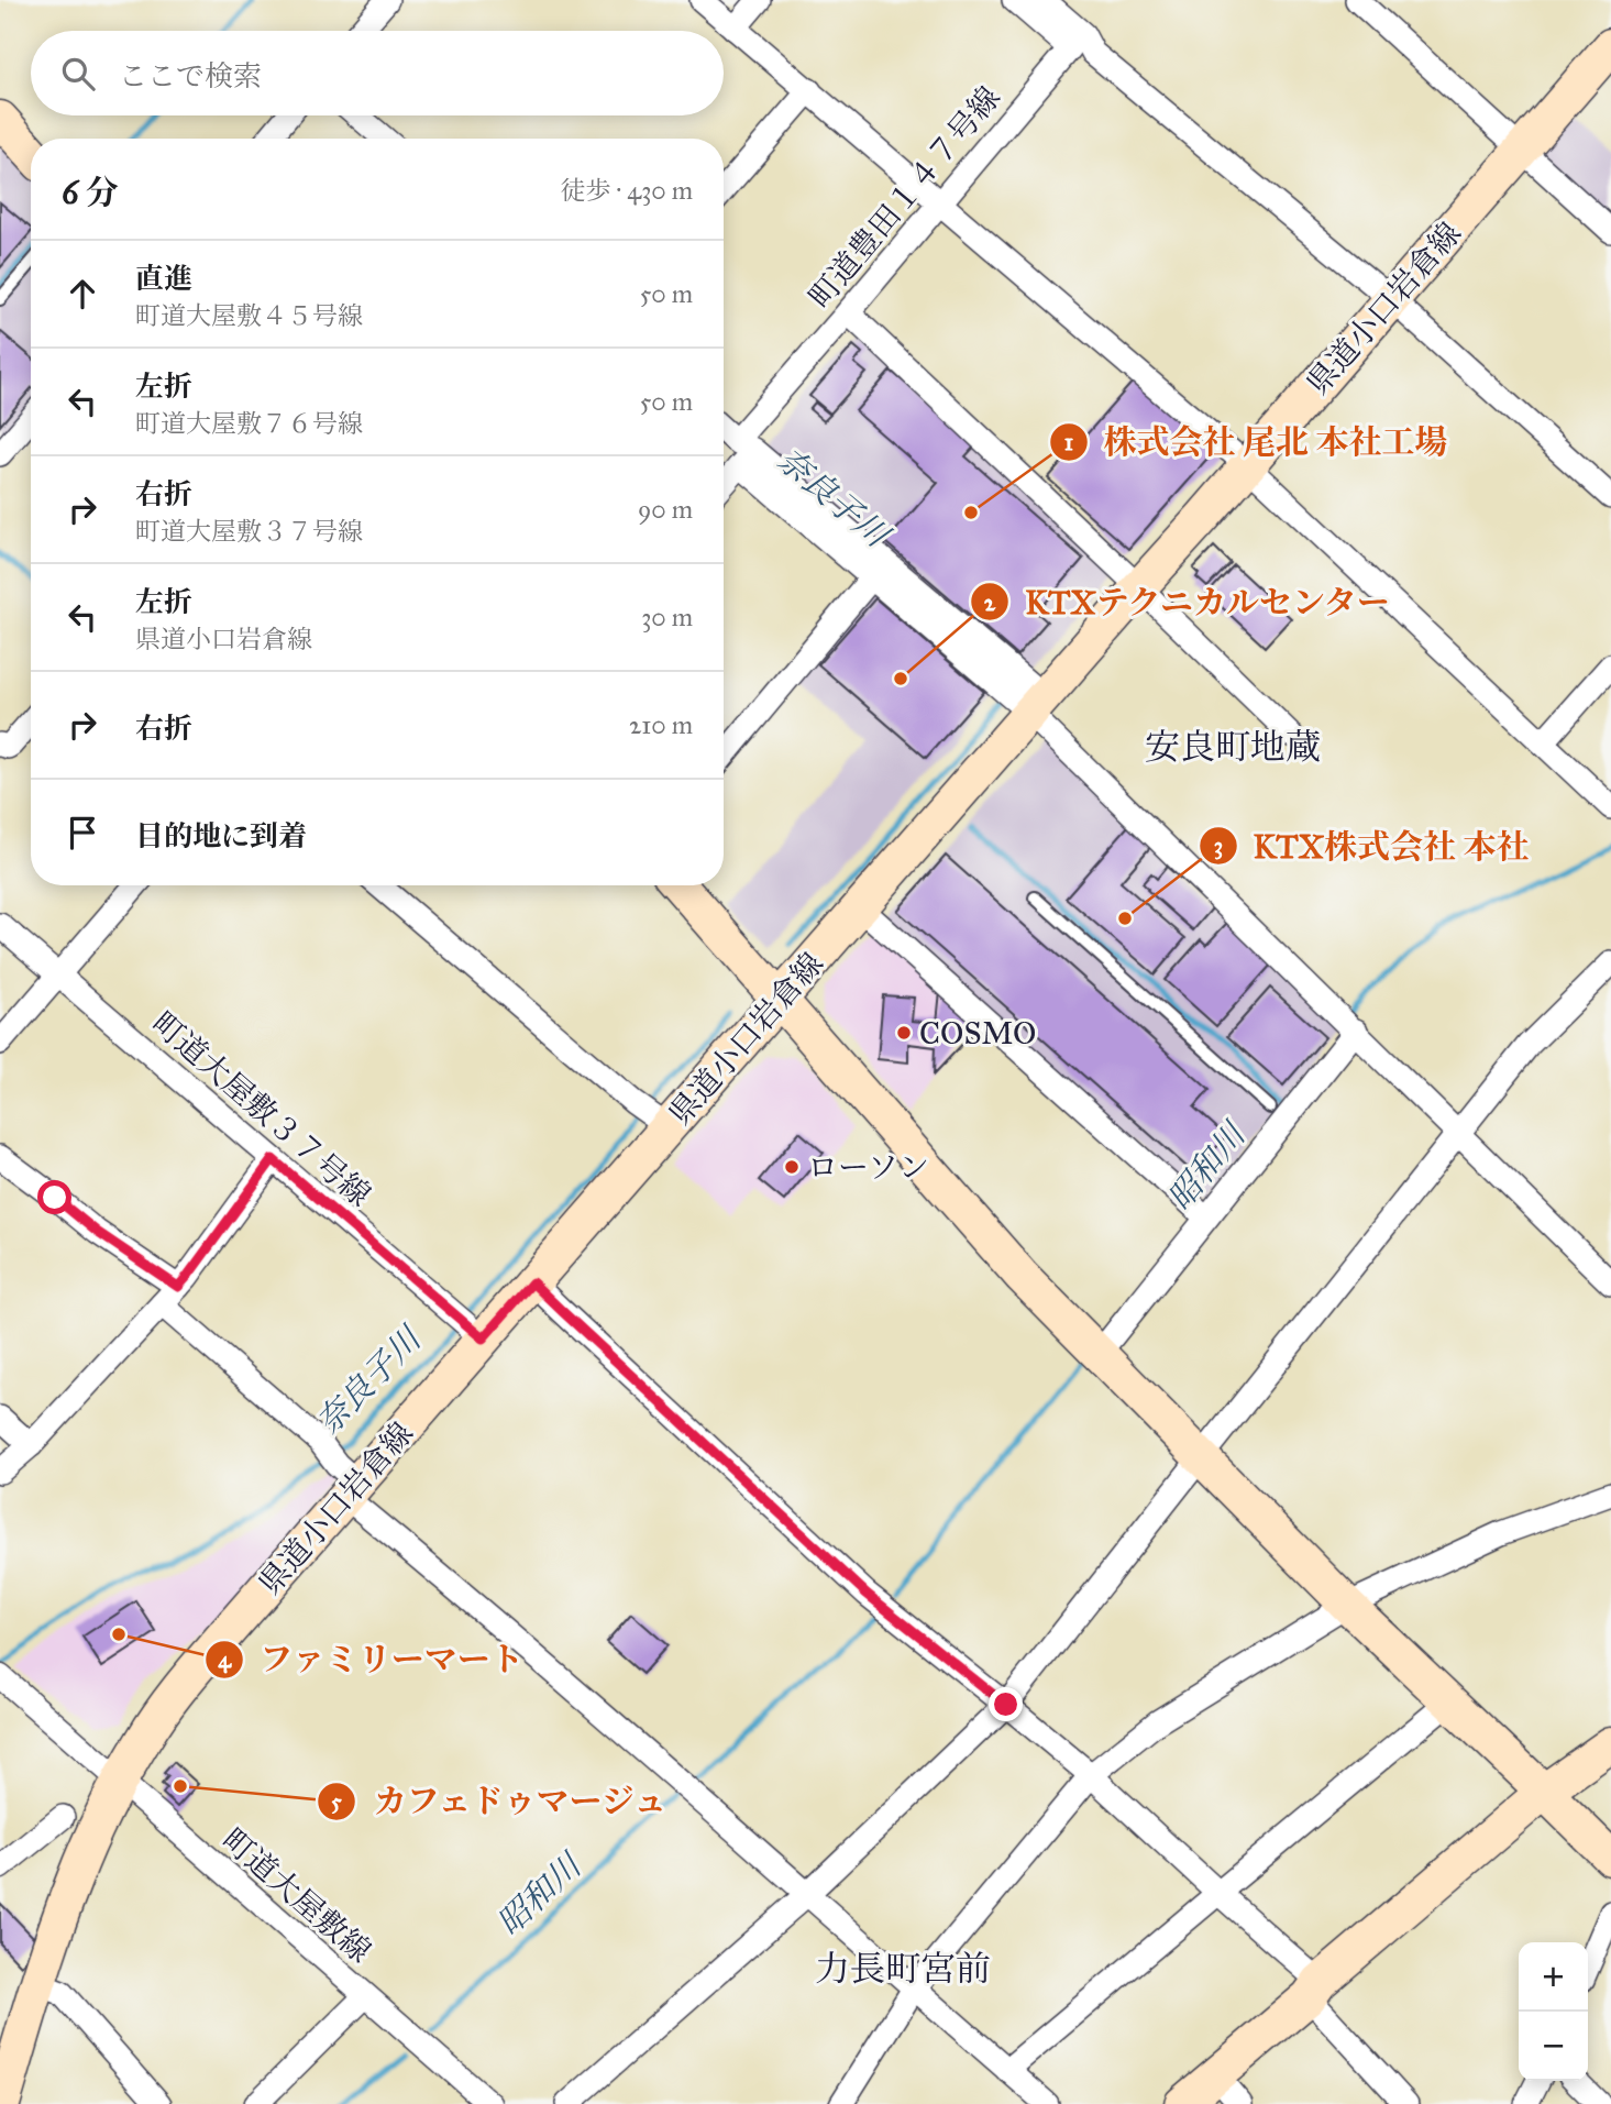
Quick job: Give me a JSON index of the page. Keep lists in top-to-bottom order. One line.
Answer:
{"streets":{"main road":["県道小口岩倉線"],"street":["町道豊田１４７号線","町道大屋敷３７号線","町道大屋敷線"]},"crossings":[["県道小口岩倉線","町道大屋敷３７号線"],["県道小口岩倉線","町道大屋敷線"]],"districts":["安良町地蔵","力長町宮前"],"water":["奈良子川","昭和川"],"places":["株式会社 尾北 本社工場","KTXテクニカルセンター","KTX株式会社 本社","COSMO","ローソン","ファミリーマート","カフェドゥマージュ"],"page":{"search":"ここで検索","heading":["6 分","徒歩 · 430 m"],"list":[["直進","町道大屋敷４５号線","50 m"],["左折","町道大屋敷７６号線","50 m"],["右折","町道大屋敷３７号線","90 m"],["左折","県道小口岩倉線","30 m"],["右折","210 m"],"目的地に到着"],"map_buttons":["+","−"]}}
